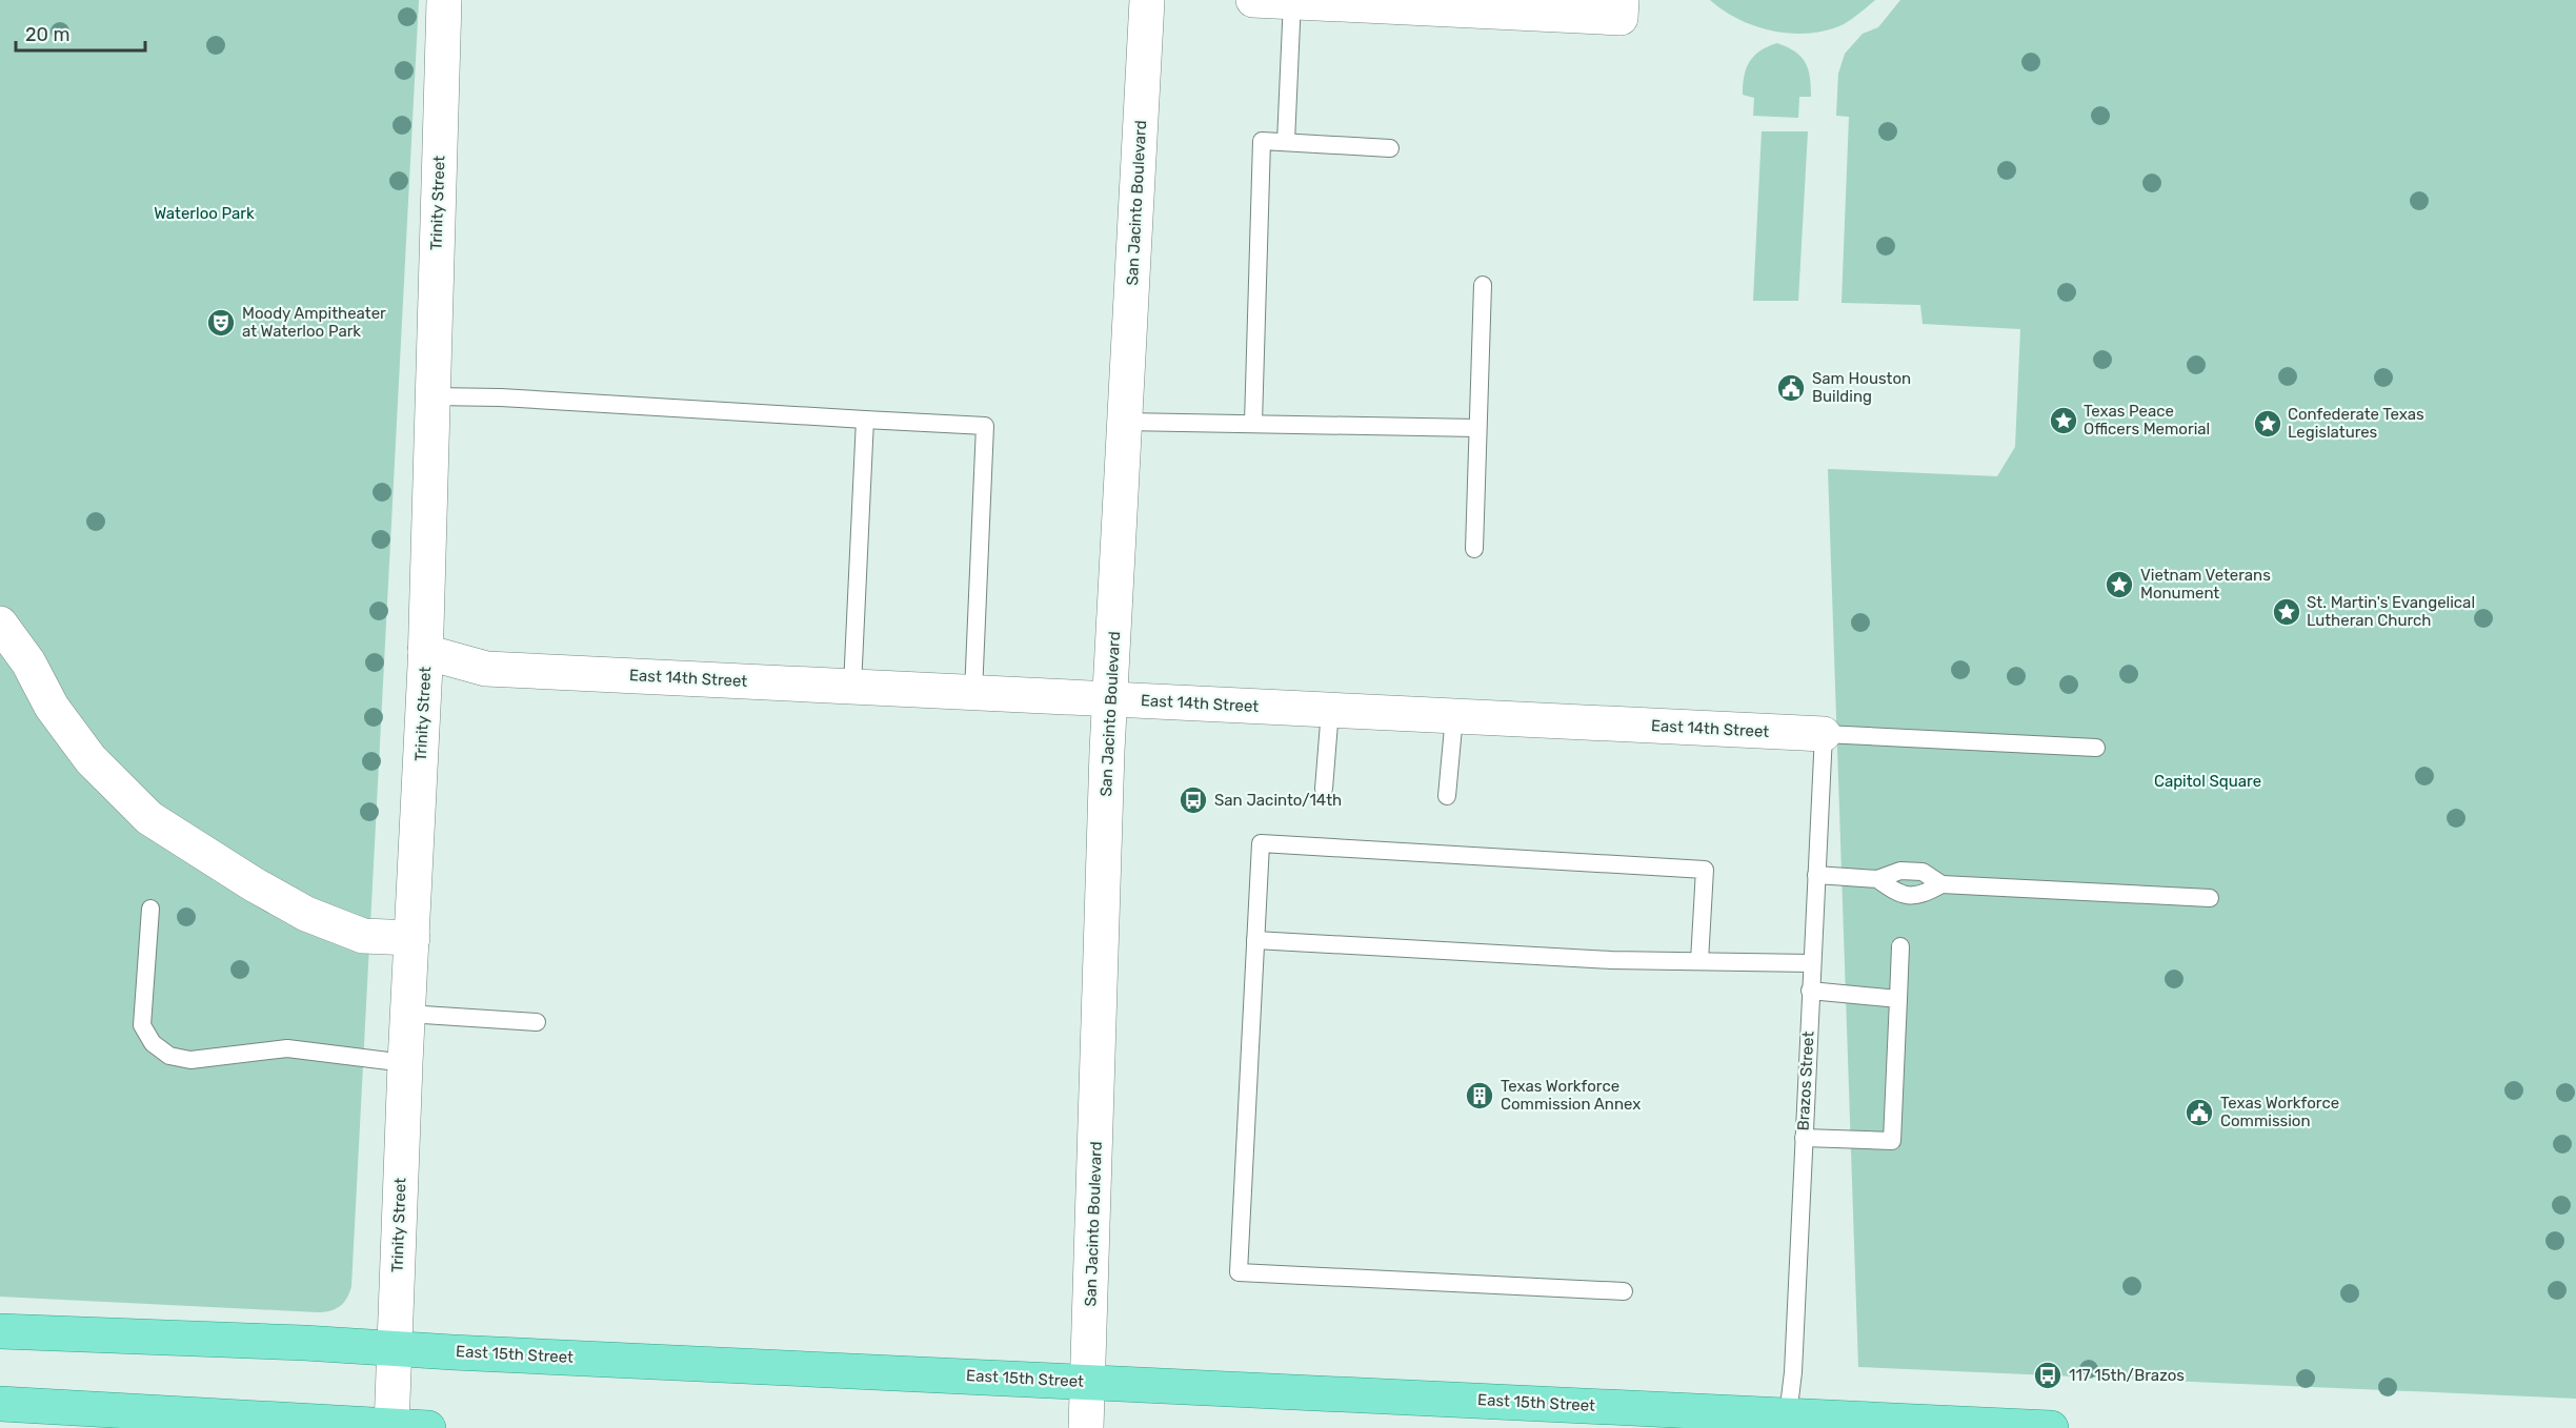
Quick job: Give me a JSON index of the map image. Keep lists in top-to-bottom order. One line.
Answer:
{"streets":{"main road":["Trinity Street","San Jacinto Boulevard","East 14th Street","East 15th Street"],"lane":["Brazos Street"]},"crossings":[["Trinity Street","East 14th Street"],["Trinity Street","East 15th Street"],["San Jacinto Boulevard","East 14th Street"],["San Jacinto Boulevard","East 15th Street"],["East 14th Street","Brazos Street"],["Brazos Street","East 15th Street"]],"parks":["Waterloo Park","Capitol Square"],"places":{"theatre":["Moody Ampitheater at Waterloo Park"],"public building":["Sam Houston Building","Texas Workforce Commission"],"place":["Texas Peace Officers Memorial","Confederate Texas Legislatures","Vietnam Veterans Monument","St. Martin's Evangelical Lutheran Church"],"bus stop":["San Jacinto/14th","117 15th/Brazos"],"building":["Texas Workforce Commission Annex"]},"scale_bar":"20 m"}
